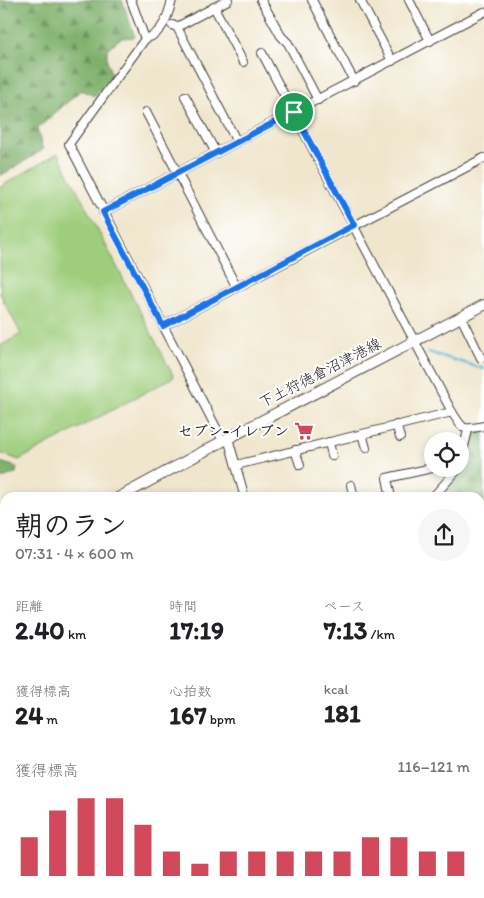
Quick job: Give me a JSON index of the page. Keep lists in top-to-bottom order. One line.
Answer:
{"streets":{"main road":["下土狩徳倉沼津港線"]},"places":{"supermarket":["セブン-イレブン"]},"page":{"heading":["朝のラン","07:31 · 4 × 600 m"],"stats":[["距離","2.40 km"],["時間","17:19"],["ペース","7:13 /km"],["獲得標高","24 m"],["心拍数","167 bpm"],["kcal","181"]],"chart":["獲得標高","116–121 m"]}}
